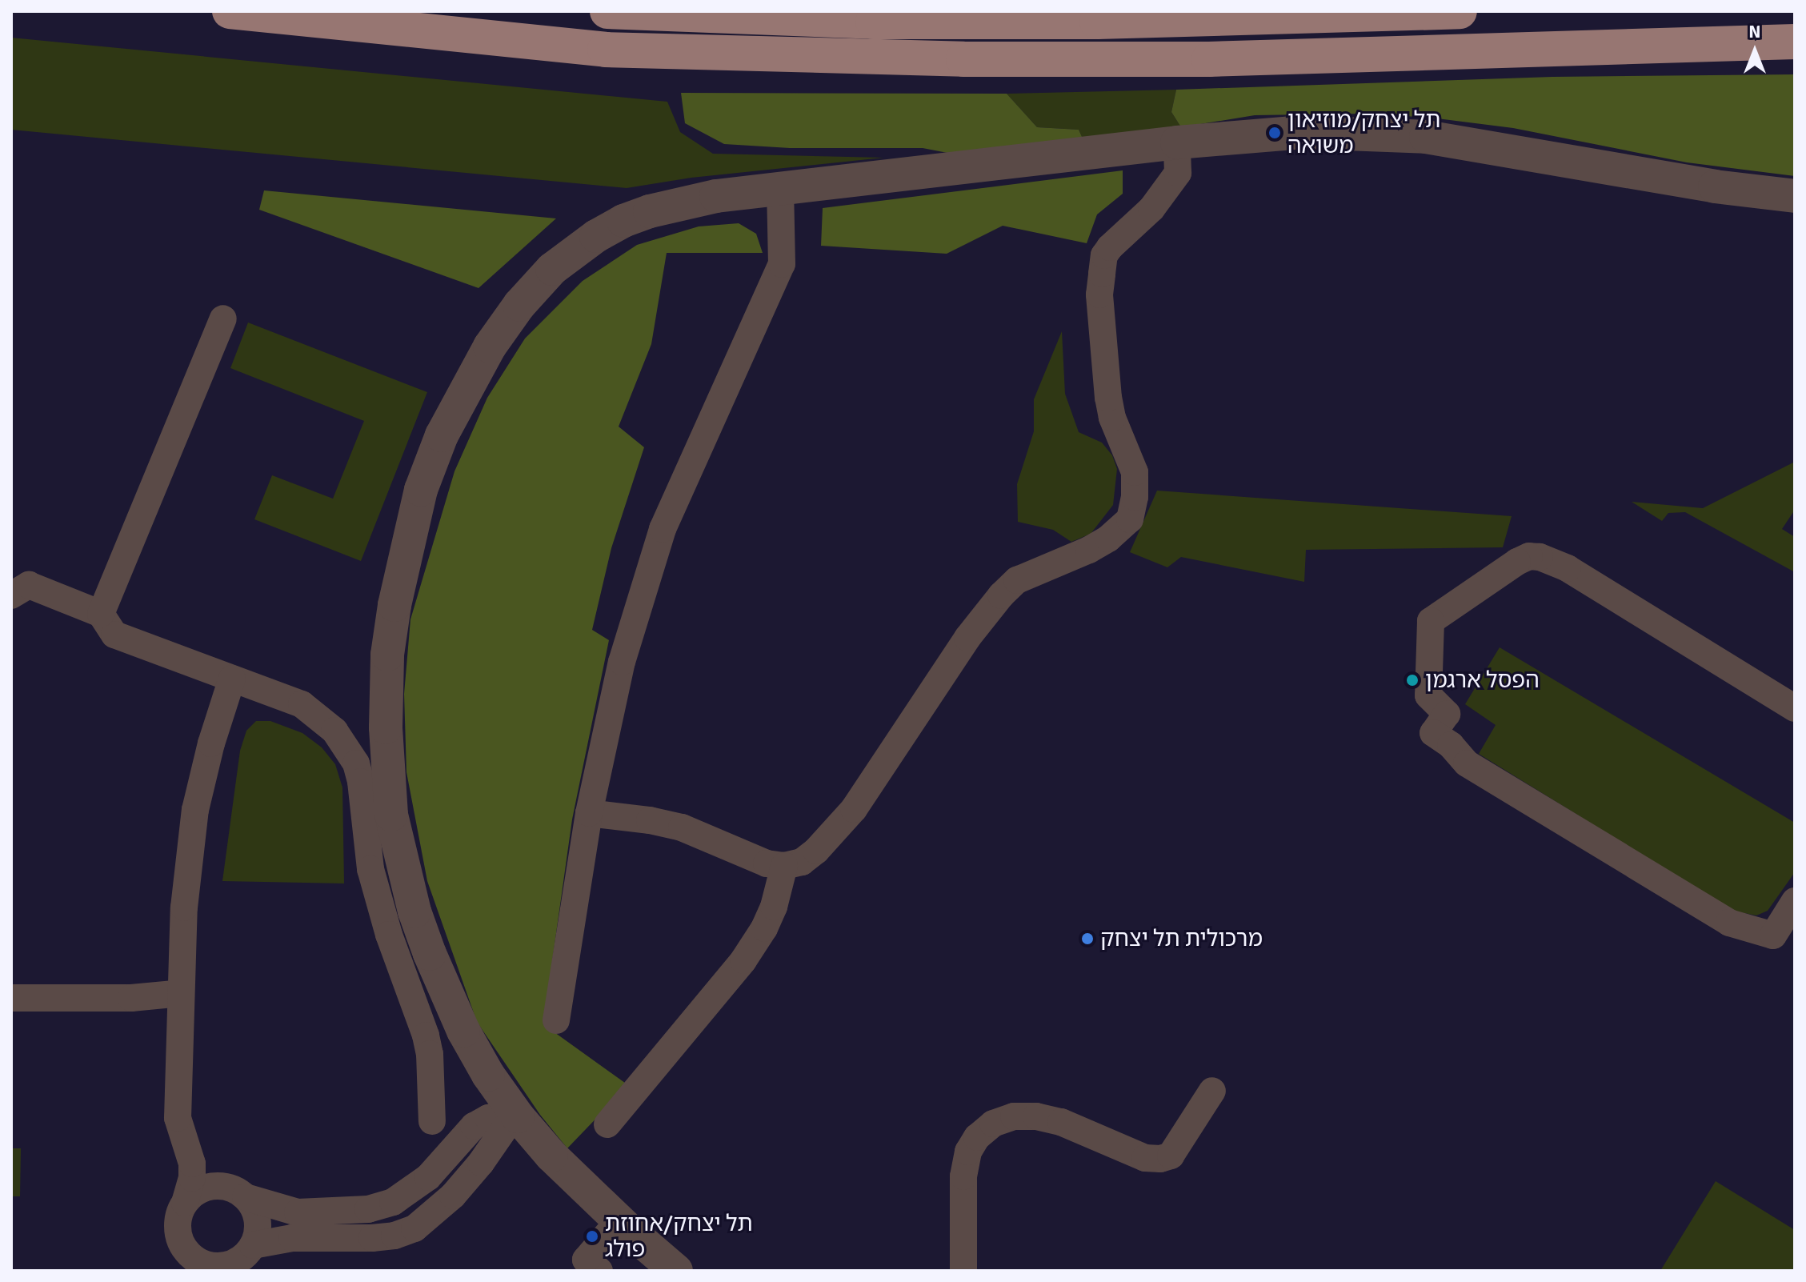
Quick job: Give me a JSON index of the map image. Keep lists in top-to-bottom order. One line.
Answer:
{"places":["תל יצחק/מוזיאון משואה","הפסל ארגמן","מרכולית תל יצחק","תל יצחק/אחוזת פולג"],"north":"top"}
